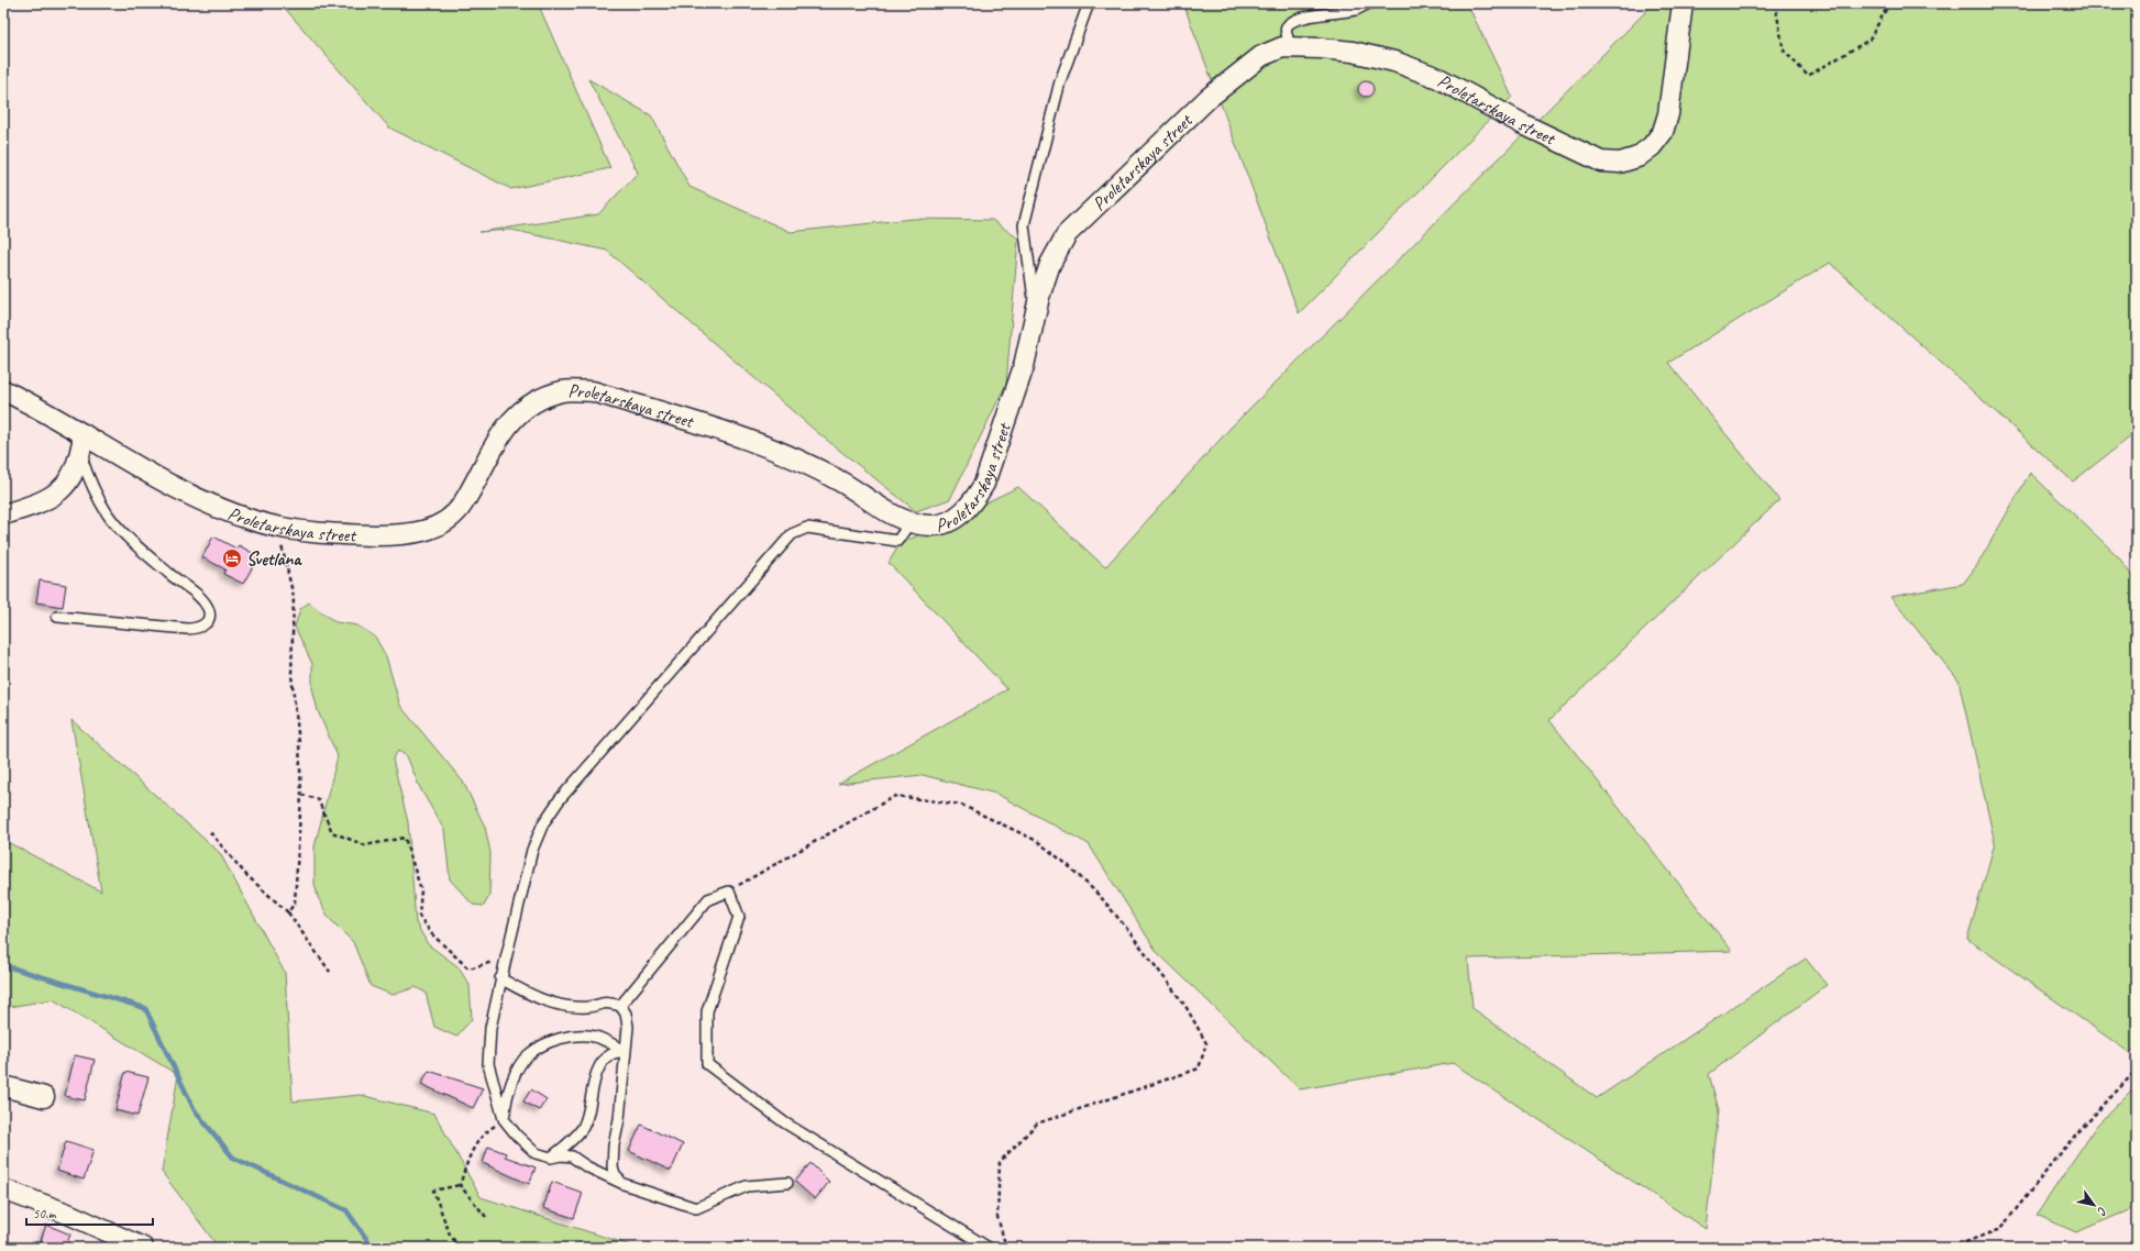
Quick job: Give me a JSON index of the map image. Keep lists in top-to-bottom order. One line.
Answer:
{"streets":{"street":["Proletarskaya street"]},"places":{"hotel":["Svetlana"]},"scale_bar":"50 m","north":"bottom right"}
